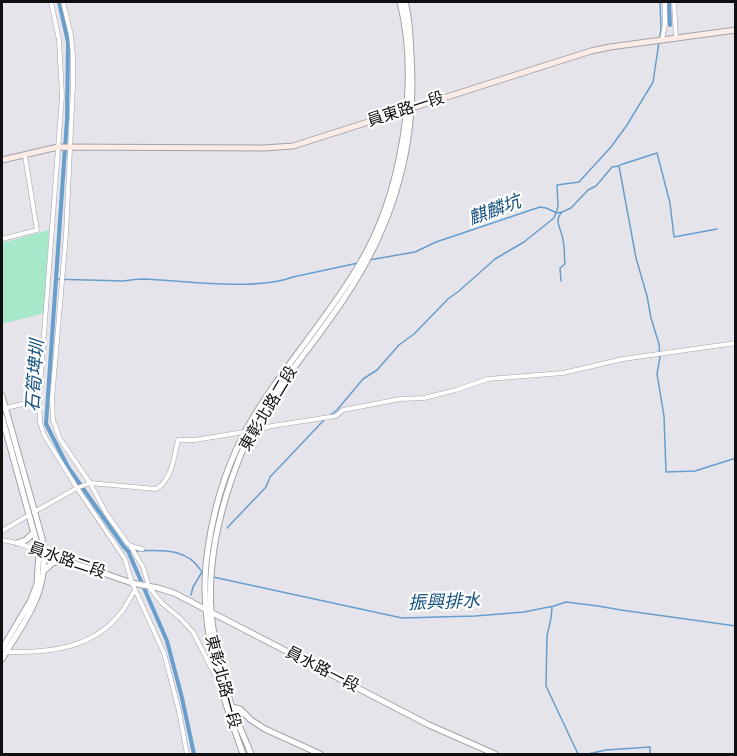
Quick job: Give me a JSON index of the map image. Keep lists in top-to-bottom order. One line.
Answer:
{"streets":{"main road":["員東路一段"],"street":["東彰北路二段","員水路二段","員水路一段","東彰北路一段"]},"crossings":[["員東路一段","東彰北路二段"],["東彰北路二段","員水路一段"],["東彰北路二段","東彰北路一段"],["員水路二段","員水路一段"],["員水路一段","東彰北路一段"]],"water":["麒麟坑","石筍埤圳","振興排水"]}
